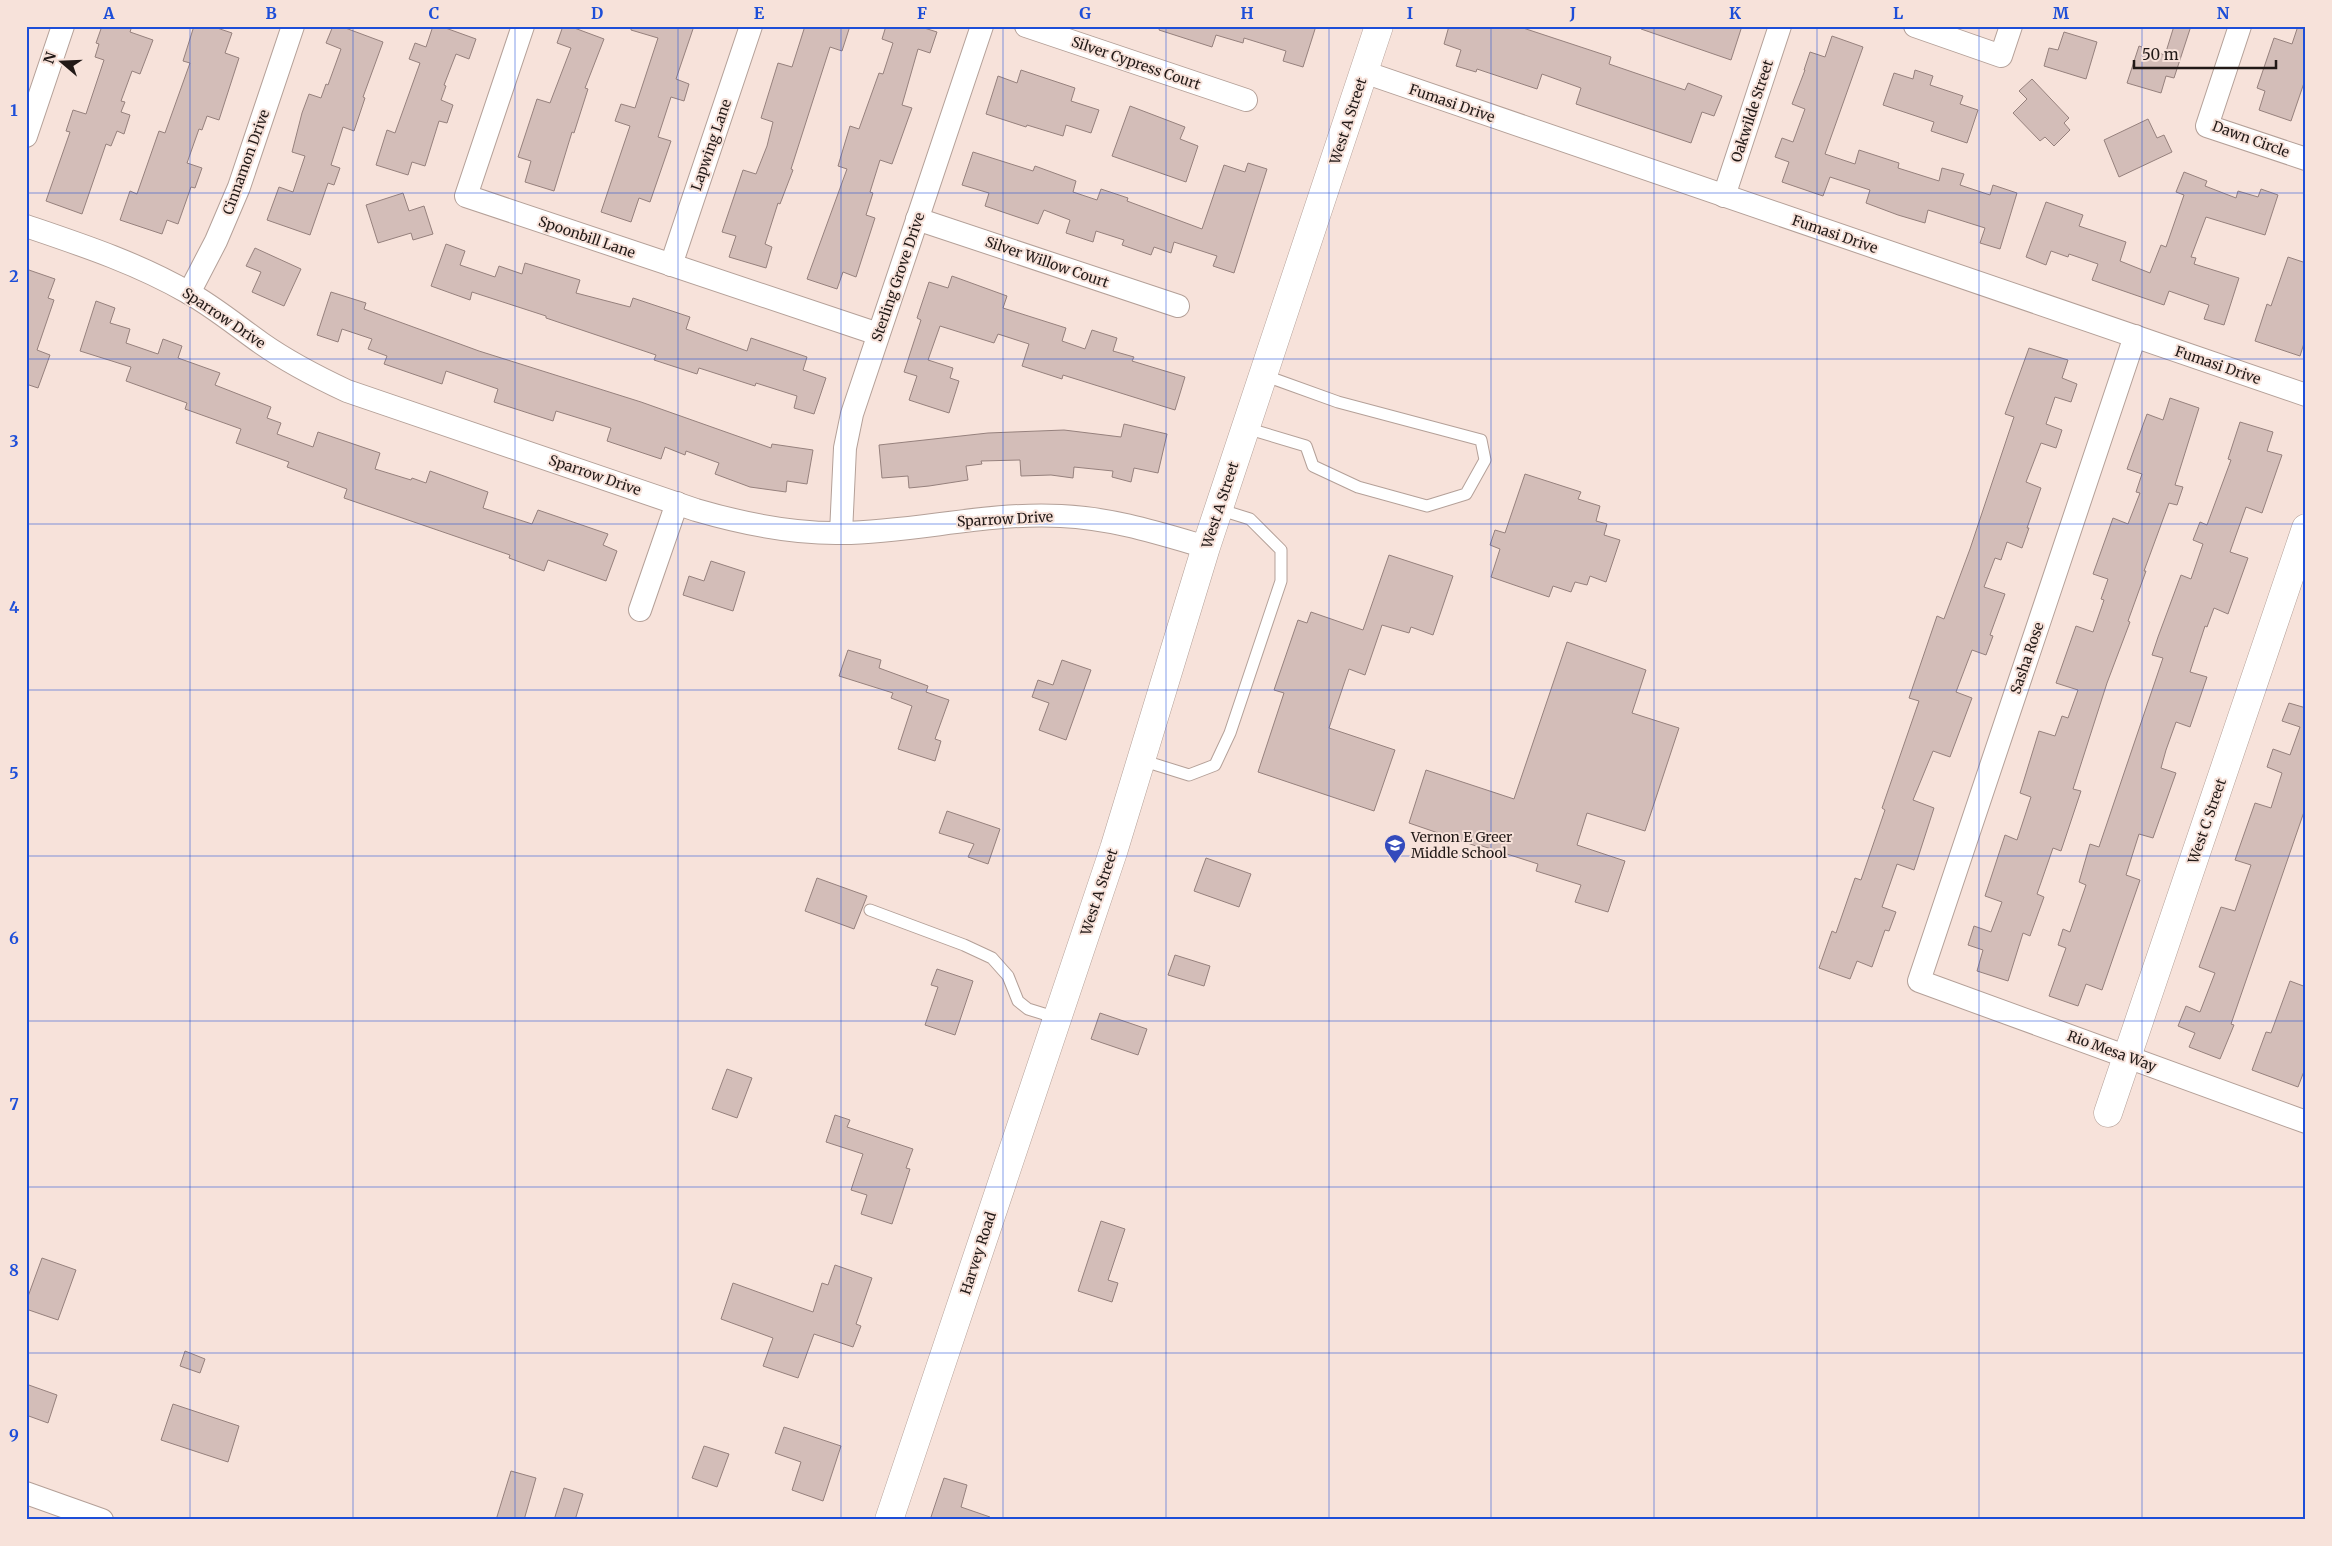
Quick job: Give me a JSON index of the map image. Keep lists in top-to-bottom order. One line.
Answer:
{"streets":{"street":["Silver Cypress Court","Fumasi Drive","Oakwilde Street","West A Street","Dawn Circle","Lapwing Lane","Cinnamon Drive","Spoonbill Lane","Silver Willow Court","Sterling Grove Drive","Sparrow Drive","Sasha Rose","West C Street","Rio Mesa Way","Harvey Road"]},"crossings":[["Fumasi Drive","Oakwilde Street"],["Fumasi Drive","West A Street"],["Fumasi Drive","Sasha Rose"],["West A Street","Sparrow Drive"],["West A Street","Harvey Road"],["Lapwing Lane","Spoonbill Lane"],["Cinnamon Drive","Sparrow Drive"],["Spoonbill Lane","Sterling Grove Drive"],["Silver Willow Court","Sterling Grove Drive"],["Sterling Grove Drive","Sparrow Drive"],["Sasha Rose","Rio Mesa Way"],["West C Street","Rio Mesa Way"]],"places":{"school or university":["Vernon E Greer Middle School"]},"scale_bar":"50 m","north":"left","grid":{"columns":["A","B","C","D","E","F","G","H","I","J","K","L","M","N"],"rows":["1","2","3","4","5","6","7","8","9"]}}
